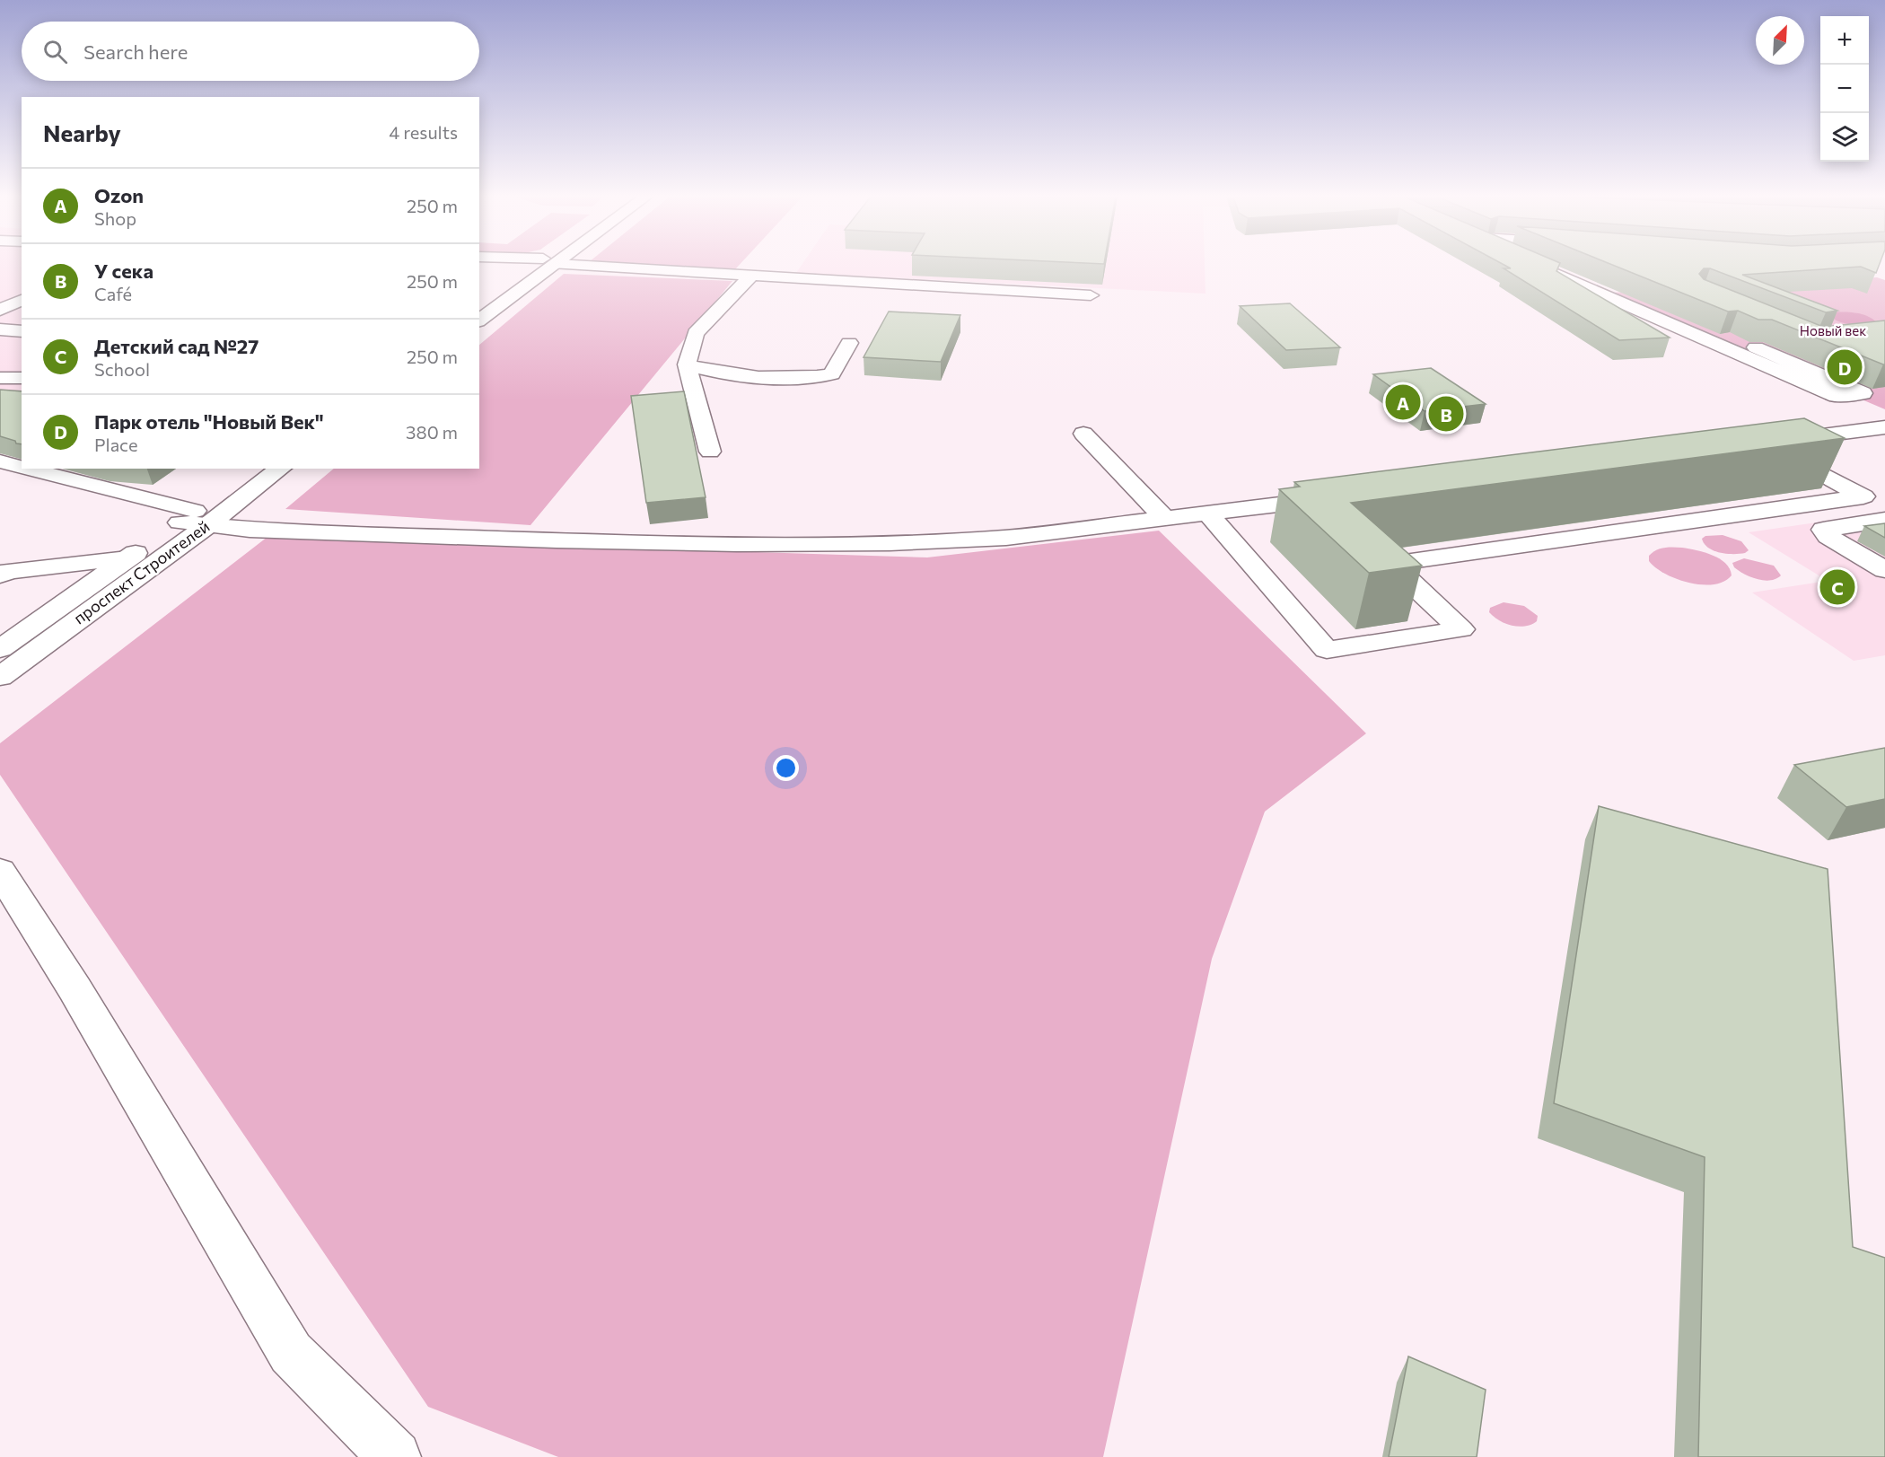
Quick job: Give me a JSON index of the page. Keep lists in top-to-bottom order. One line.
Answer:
{"streets":{"main road":["проспект Строителей"]},"parks":["Новый век"],"north":"top right","page":{"map_buttons":["+","−"],"search":"Search here","heading":["Nearby","4 results"],"list":[{"mark":"A","name":"Ozon","note":"Shop","value":"250 m"},{"mark":"B","name":"У сека","note":"Café","value":"250 m"},{"mark":"C","name":"Детский сад №27","note":"School","value":"250 m"},{"mark":"D","name":"Парк отель \"Новый Век\"","note":"Place","value":"380 m"}],"pins":["D","A","B","C"]}}
